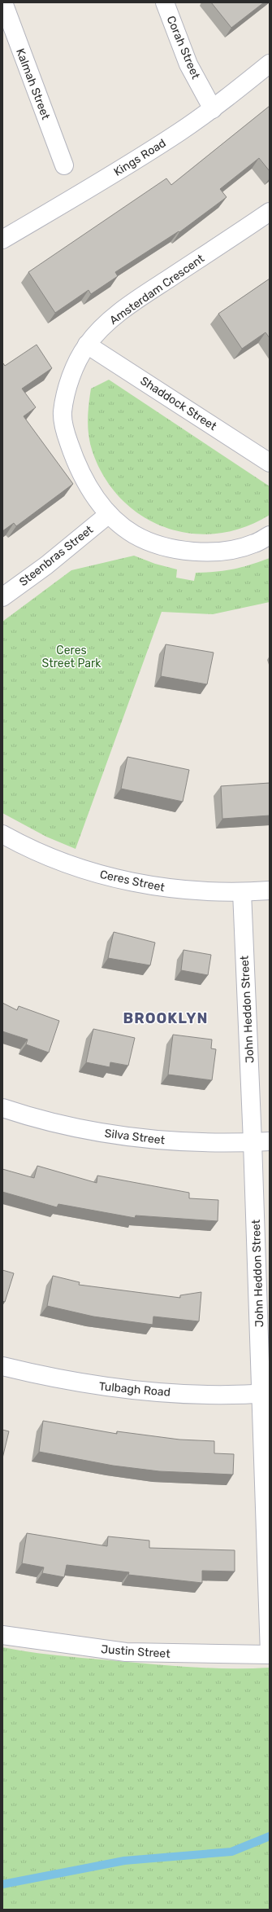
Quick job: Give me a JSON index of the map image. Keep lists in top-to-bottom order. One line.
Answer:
{"streets":{"street":["Corah Street","Kalmah Street","Kings Road","Amsterdam Crescent","Shaddock Street","Steenbras Street","Ceres Street","John Heddon Street","Silva Street","Tulbagh Road","Justin Street"]},"crossings":[["Corah Street","Kings Road"],["Amsterdam Crescent","Shaddock Street"],["Amsterdam Crescent","Steenbras Street"],["Ceres Street","John Heddon Street"],["John Heddon Street","Silva Street"],["John Heddon Street","Tulbagh Road"],["John Heddon Street","Justin Street"]],"districts":["BROOKLYN"],"parks":["Ceres Street Park"]}
